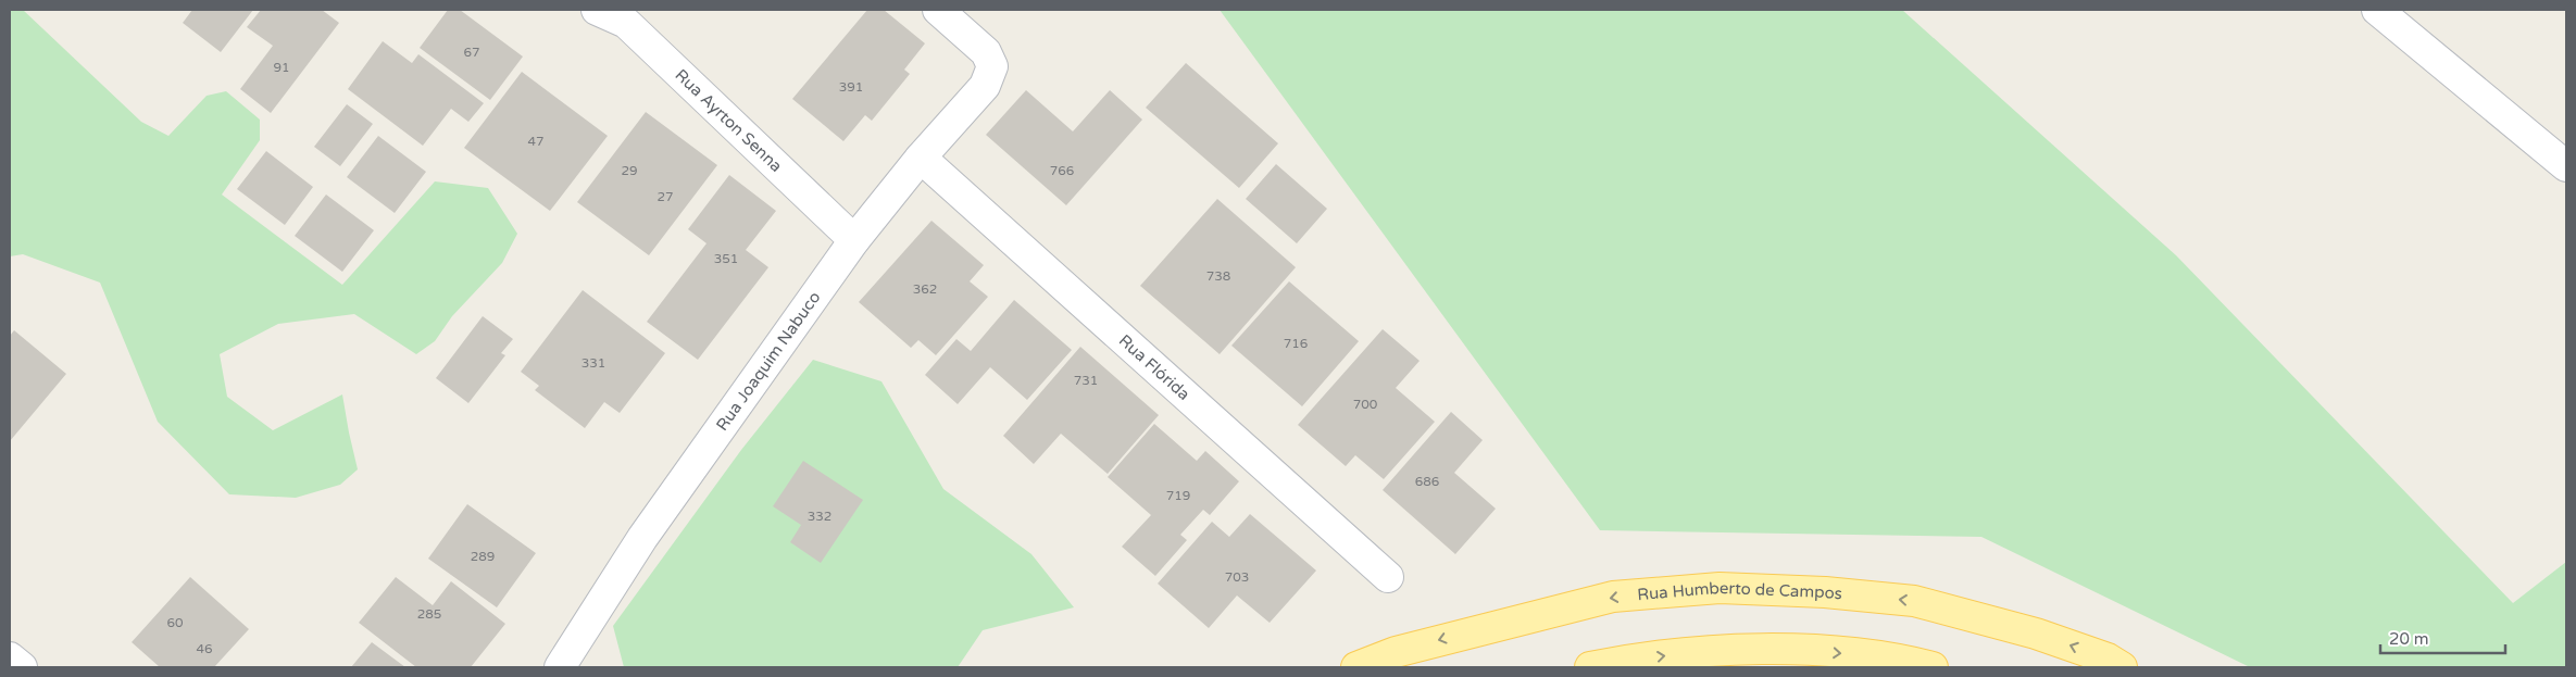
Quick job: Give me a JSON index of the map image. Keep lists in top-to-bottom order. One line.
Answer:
{"streets":{"main road":["Rua Humberto de Campos"],"street":["Rua Ayrton Senna","Rua Joaquim Nabuco","Rua Flórida"]},"crossings":[["Rua Ayrton Senna","Rua Joaquim Nabuco"],["Rua Joaquim Nabuco","Rua Flórida"]],"house_numbers":["67","91","391","47","29","766","27","351","738","362","716","331","731","700","686","719","332","289","703","285","60","46"],"scale_bar":"20 m"}
